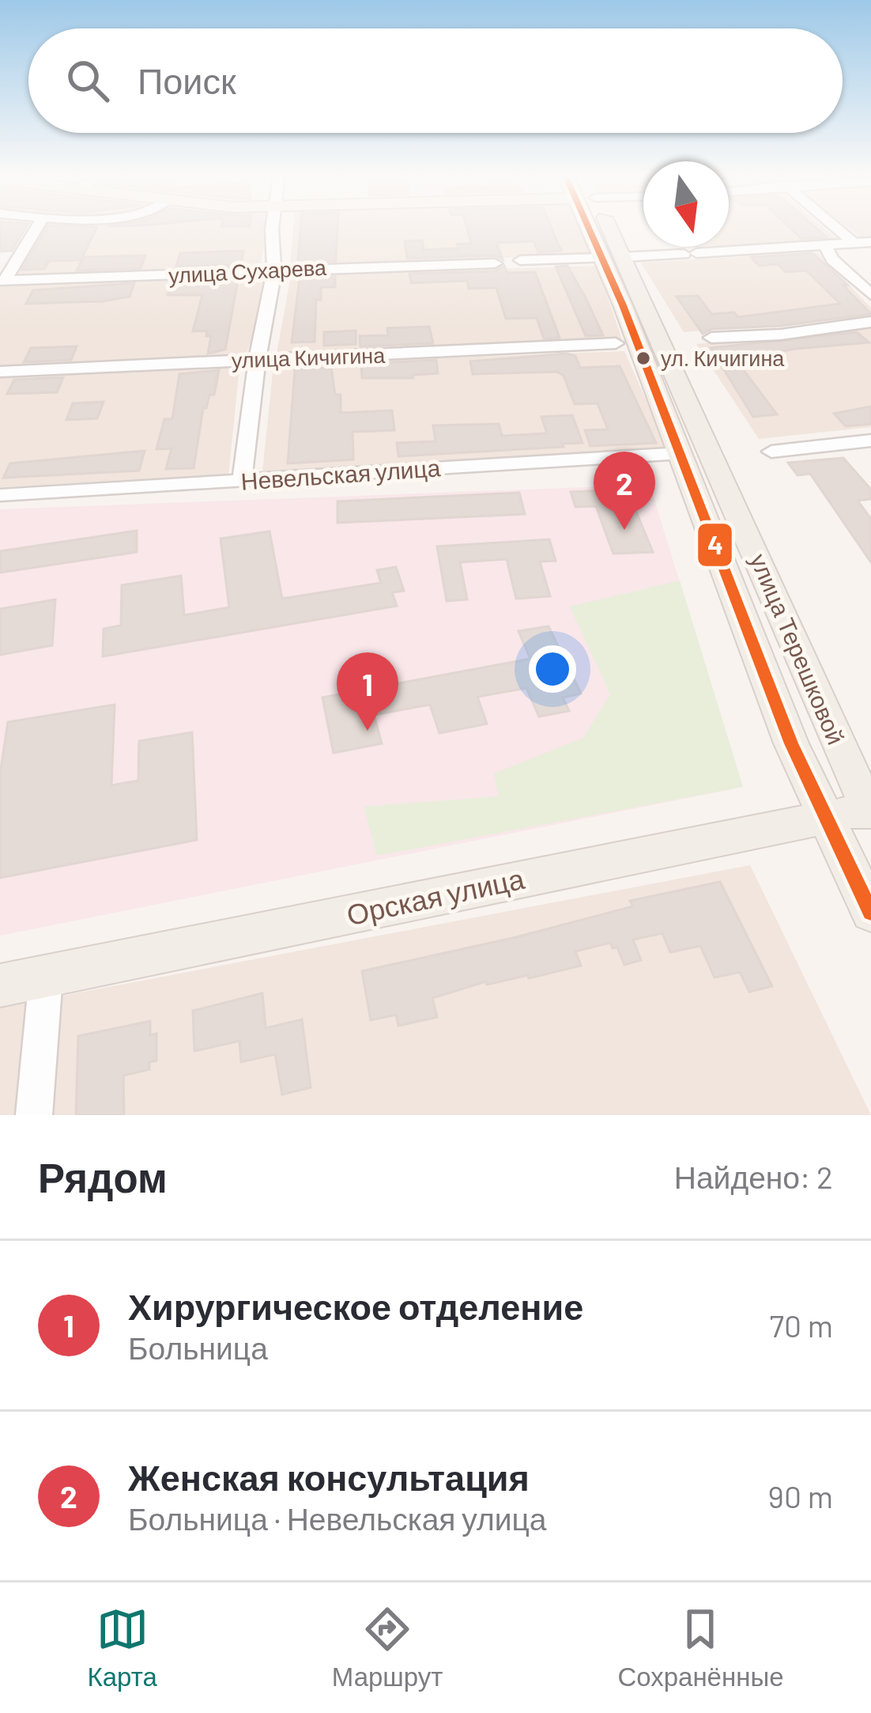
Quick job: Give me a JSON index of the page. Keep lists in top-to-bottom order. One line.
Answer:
{"streets":{"main road":["улица Терешковой","Орская улица"],"street":["улица Сухарева","улица Кичигина","Невельская улица"]},"crossings":[["Невельская улица","улица Терешковой"],["улица Терешковой","Орская улица"]],"places":["ул. Кичигина"],"lines":["transit line 4"],"north":"bottom","page":{"search":"Поиск","pins":["2","1"],"heading":["Рядом","Найдено: 2"],"list":[{"mark":"1","name":"Хирургическое отделение","note":"Больница","value":"70 m"},{"mark":"2","name":"Женская консультация","note":"Больница · Невельская улица","value":"90 m"}],"nav":["Карта","Маршрут","Сохранённые"]}}
